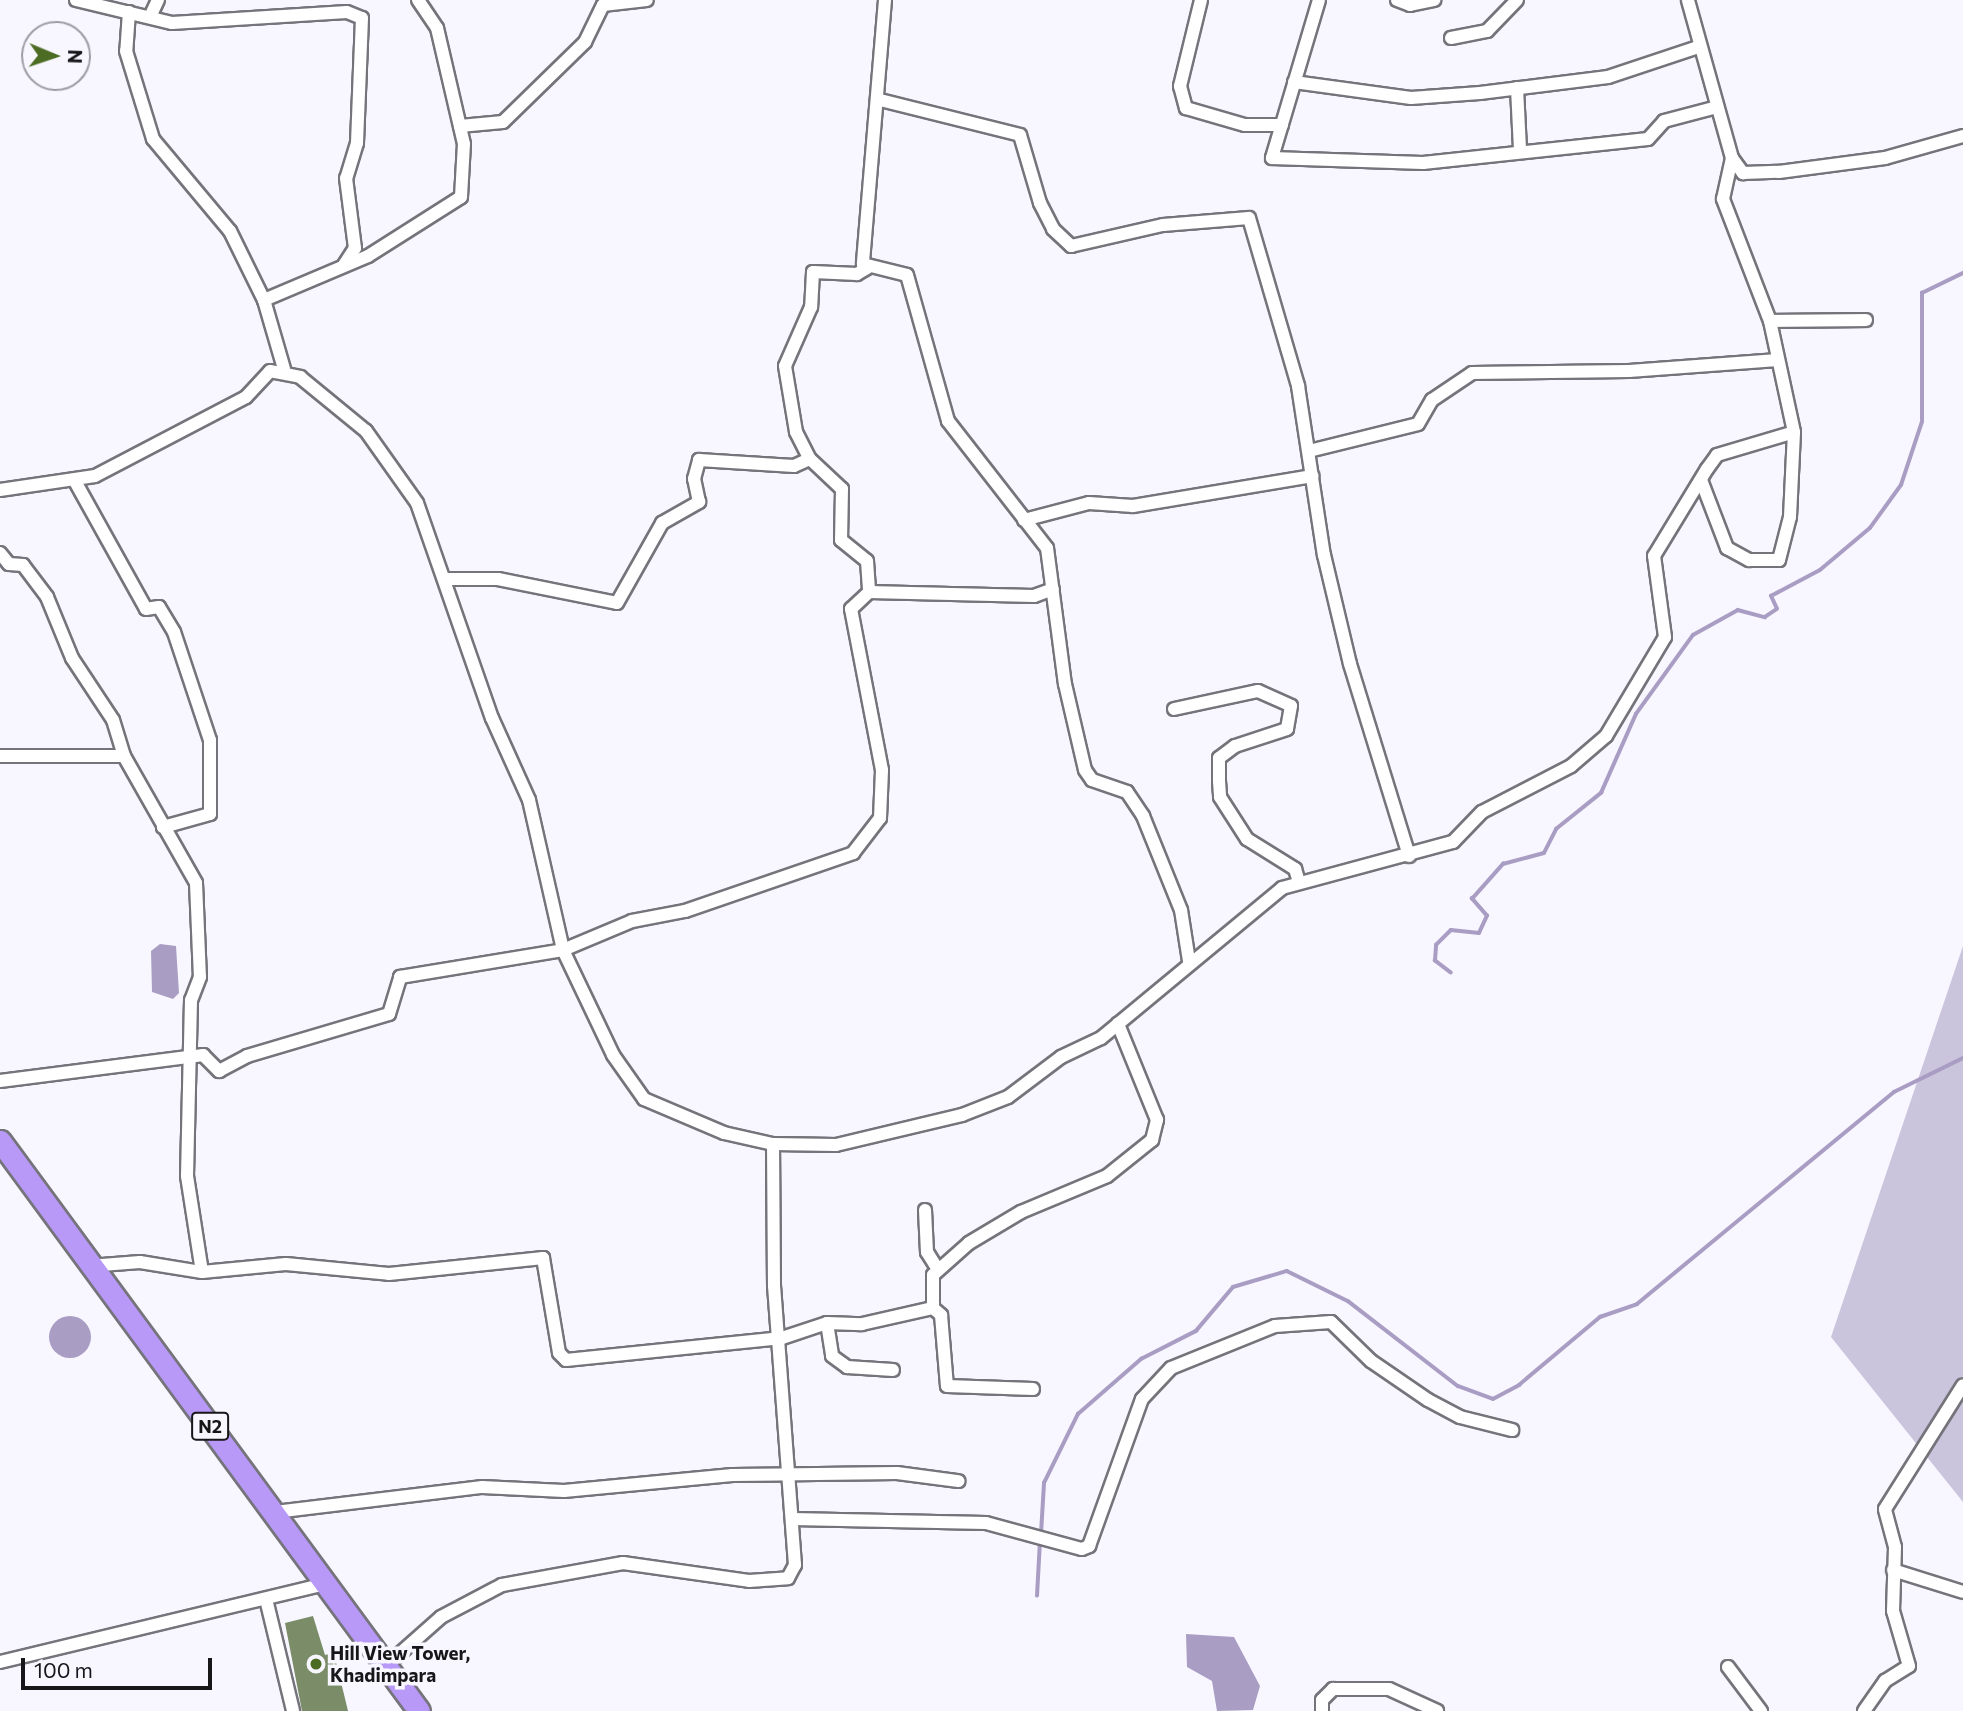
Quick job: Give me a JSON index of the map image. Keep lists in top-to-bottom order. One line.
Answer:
{"streets":{"highway":["N2"]},"places":["Hill View Tower, Khadimpara"],"scale_bar":"100 m","north":"right"}
